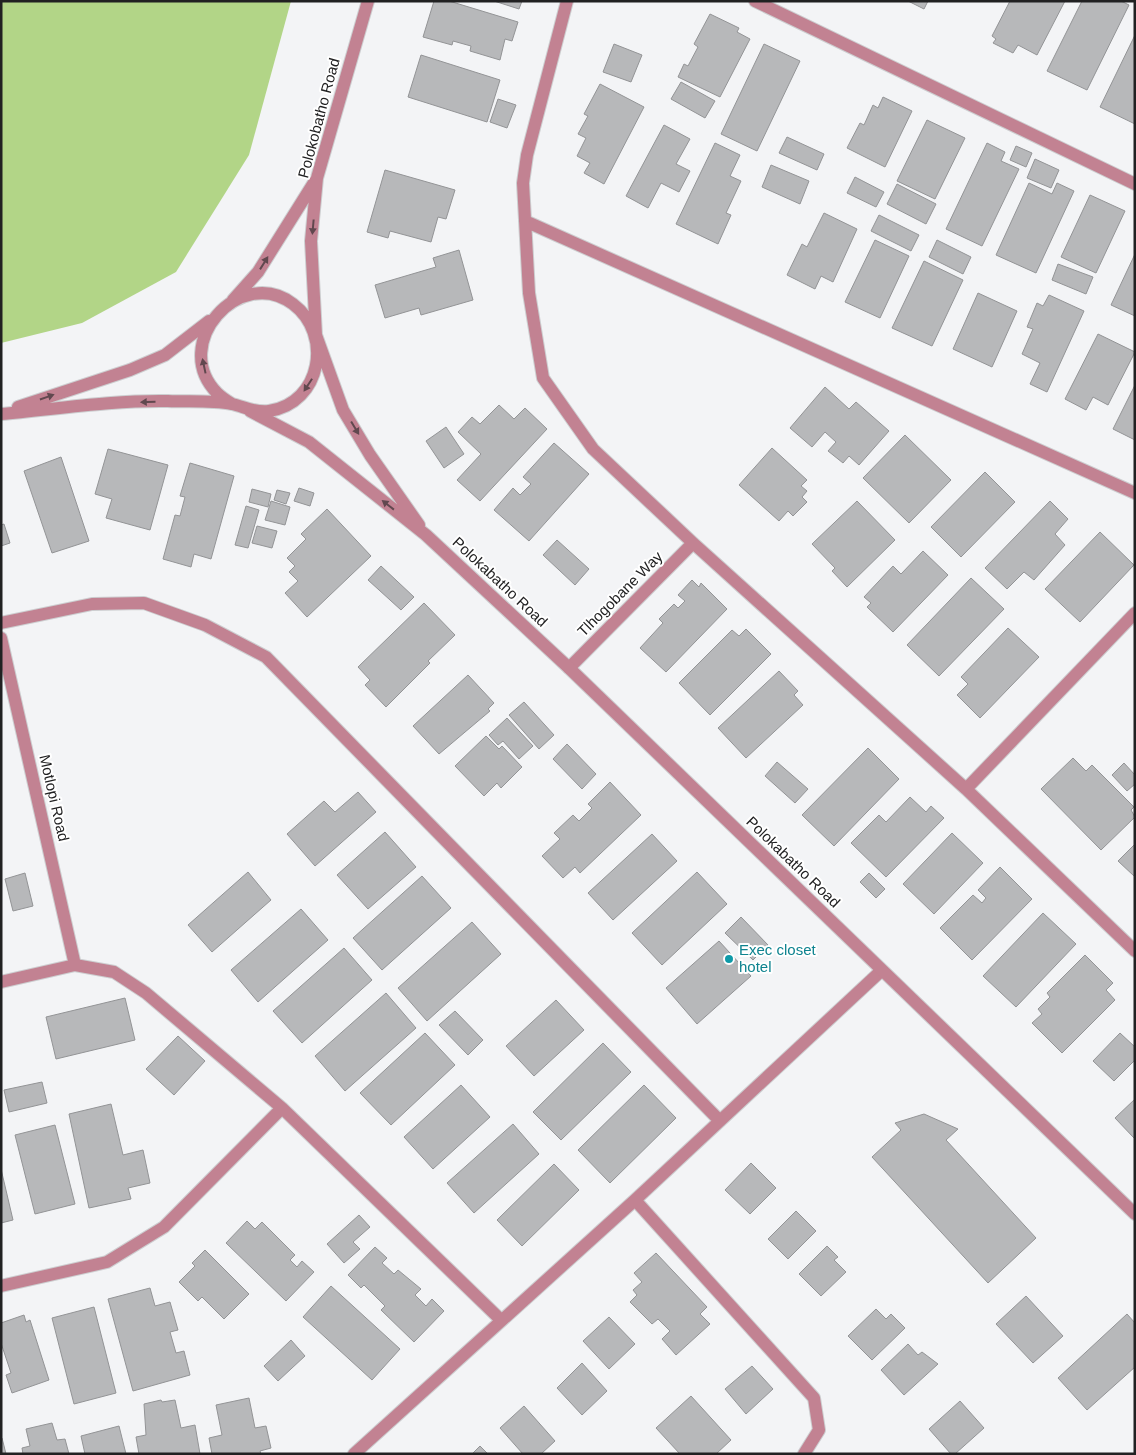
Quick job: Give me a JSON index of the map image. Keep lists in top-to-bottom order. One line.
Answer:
{"streets":{"street":["Polokobatho Road","Polokabatho Road","Tlhogobane Way","Motlopi Road"]},"crossings":[["Polokabatho Road","Tlhogobane Way"]],"one_way":["Polokobatho Road"],"places":["Exec closet hotel"]}
